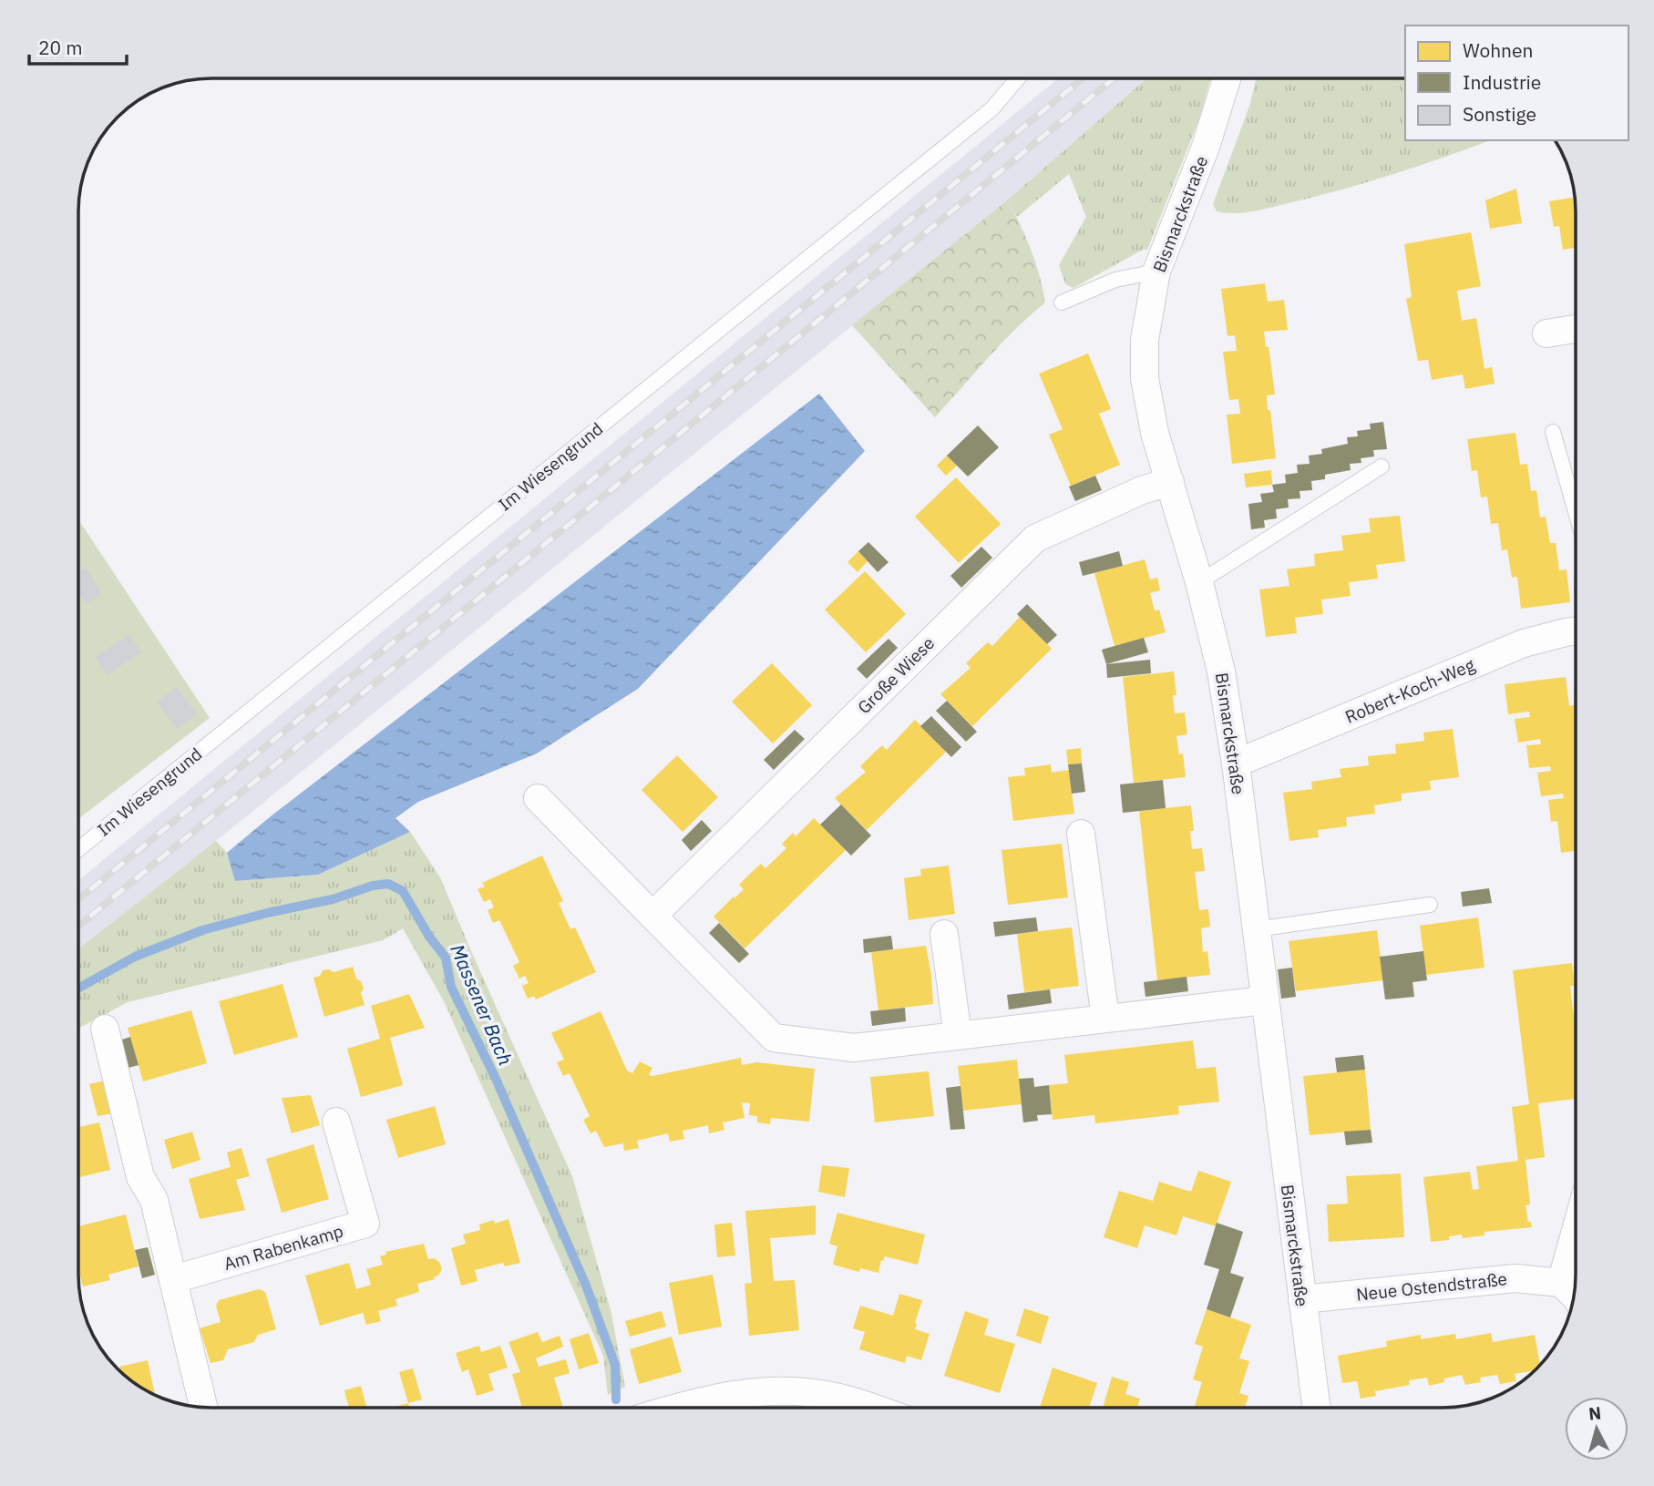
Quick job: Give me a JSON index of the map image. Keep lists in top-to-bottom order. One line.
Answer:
{"streets":{"street":["Bismarckstraße","Große Wiese","Robert-Koch-Weg","Am Rabenkamp","Neue Ostendstraße"],"lane":["Im Wiesengrund"]},"crossings":[["Bismarckstraße","Große Wiese"],["Bismarckstraße","Robert-Koch-Weg"],["Bismarckstraße","Neue Ostendstraße"]],"water":["Massener Bach"],"legend":["Wohnen","Industrie","Sonstige"],"scale_bar":"20 m","north":"top"}
